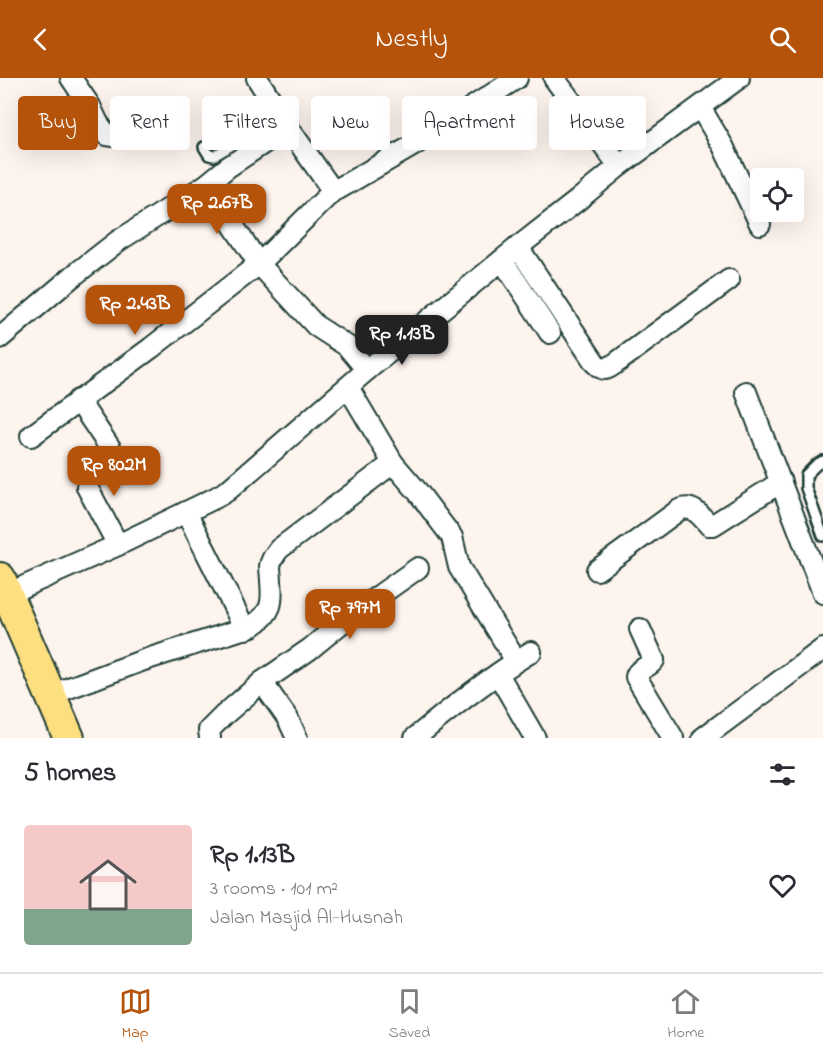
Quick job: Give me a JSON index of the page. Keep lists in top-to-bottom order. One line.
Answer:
{"page":{"header":"Nestly","chip":["Buy","Rent","Filters","New","Apartment","House"],"price":["Rp 2.67B","Rp 2.43B","Rp 1.13B","Rp 802M","Rp 797M"],"heading":"5 homes","list":[{"name":"Rp 1.13B","note":"3 rooms · 101 m² · Jalan Masjid Al-Husnah"}],"tabs":["Map","Saved","Home"]}}
